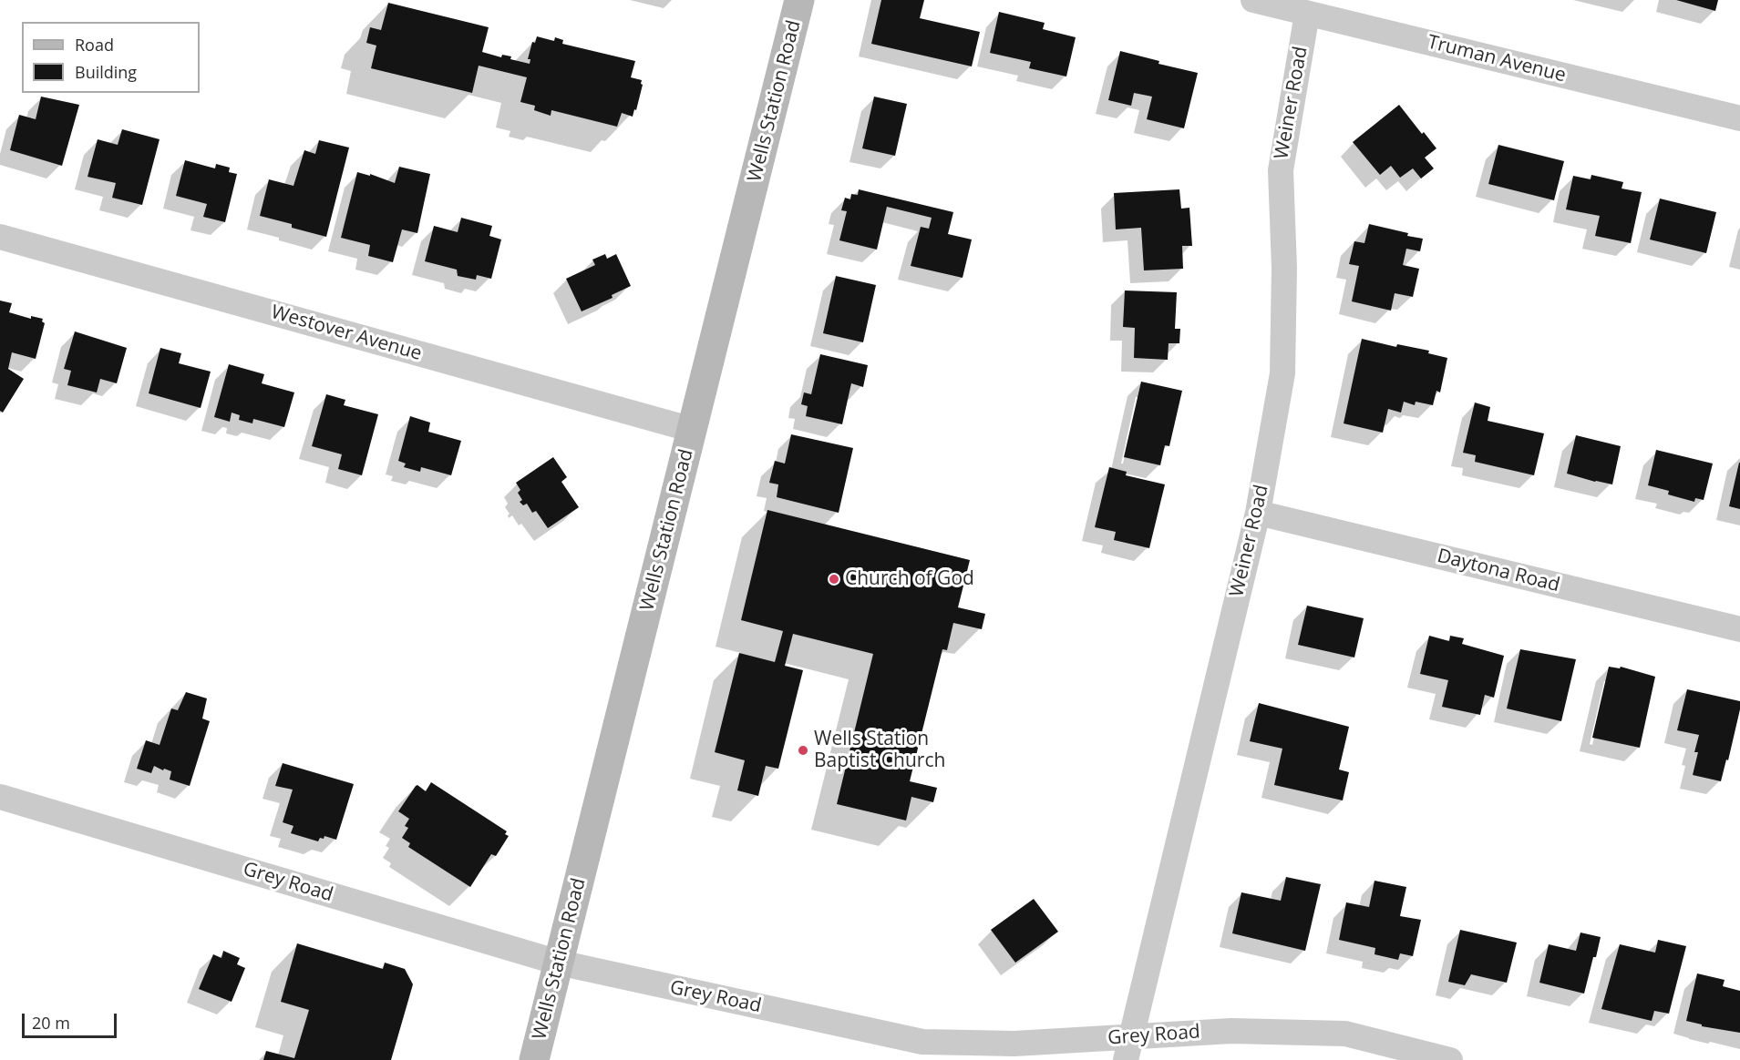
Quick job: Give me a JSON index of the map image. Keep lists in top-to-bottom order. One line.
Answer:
{"streets":{"street":["Truman Avenue","Wells Station Road","Weiner Road","Westover Avenue","Daytona Road","Grey Road"]},"crossings":[["Truman Avenue","Weiner Road"],["Wells Station Road","Westover Avenue"],["Wells Station Road","Grey Road"],["Weiner Road","Daytona Road"],["Weiner Road","Grey Road"]],"places":["Church of God","Wells Station Baptist Church"],"legend":["Road","Building"],"scale_bar":"20 m"}
